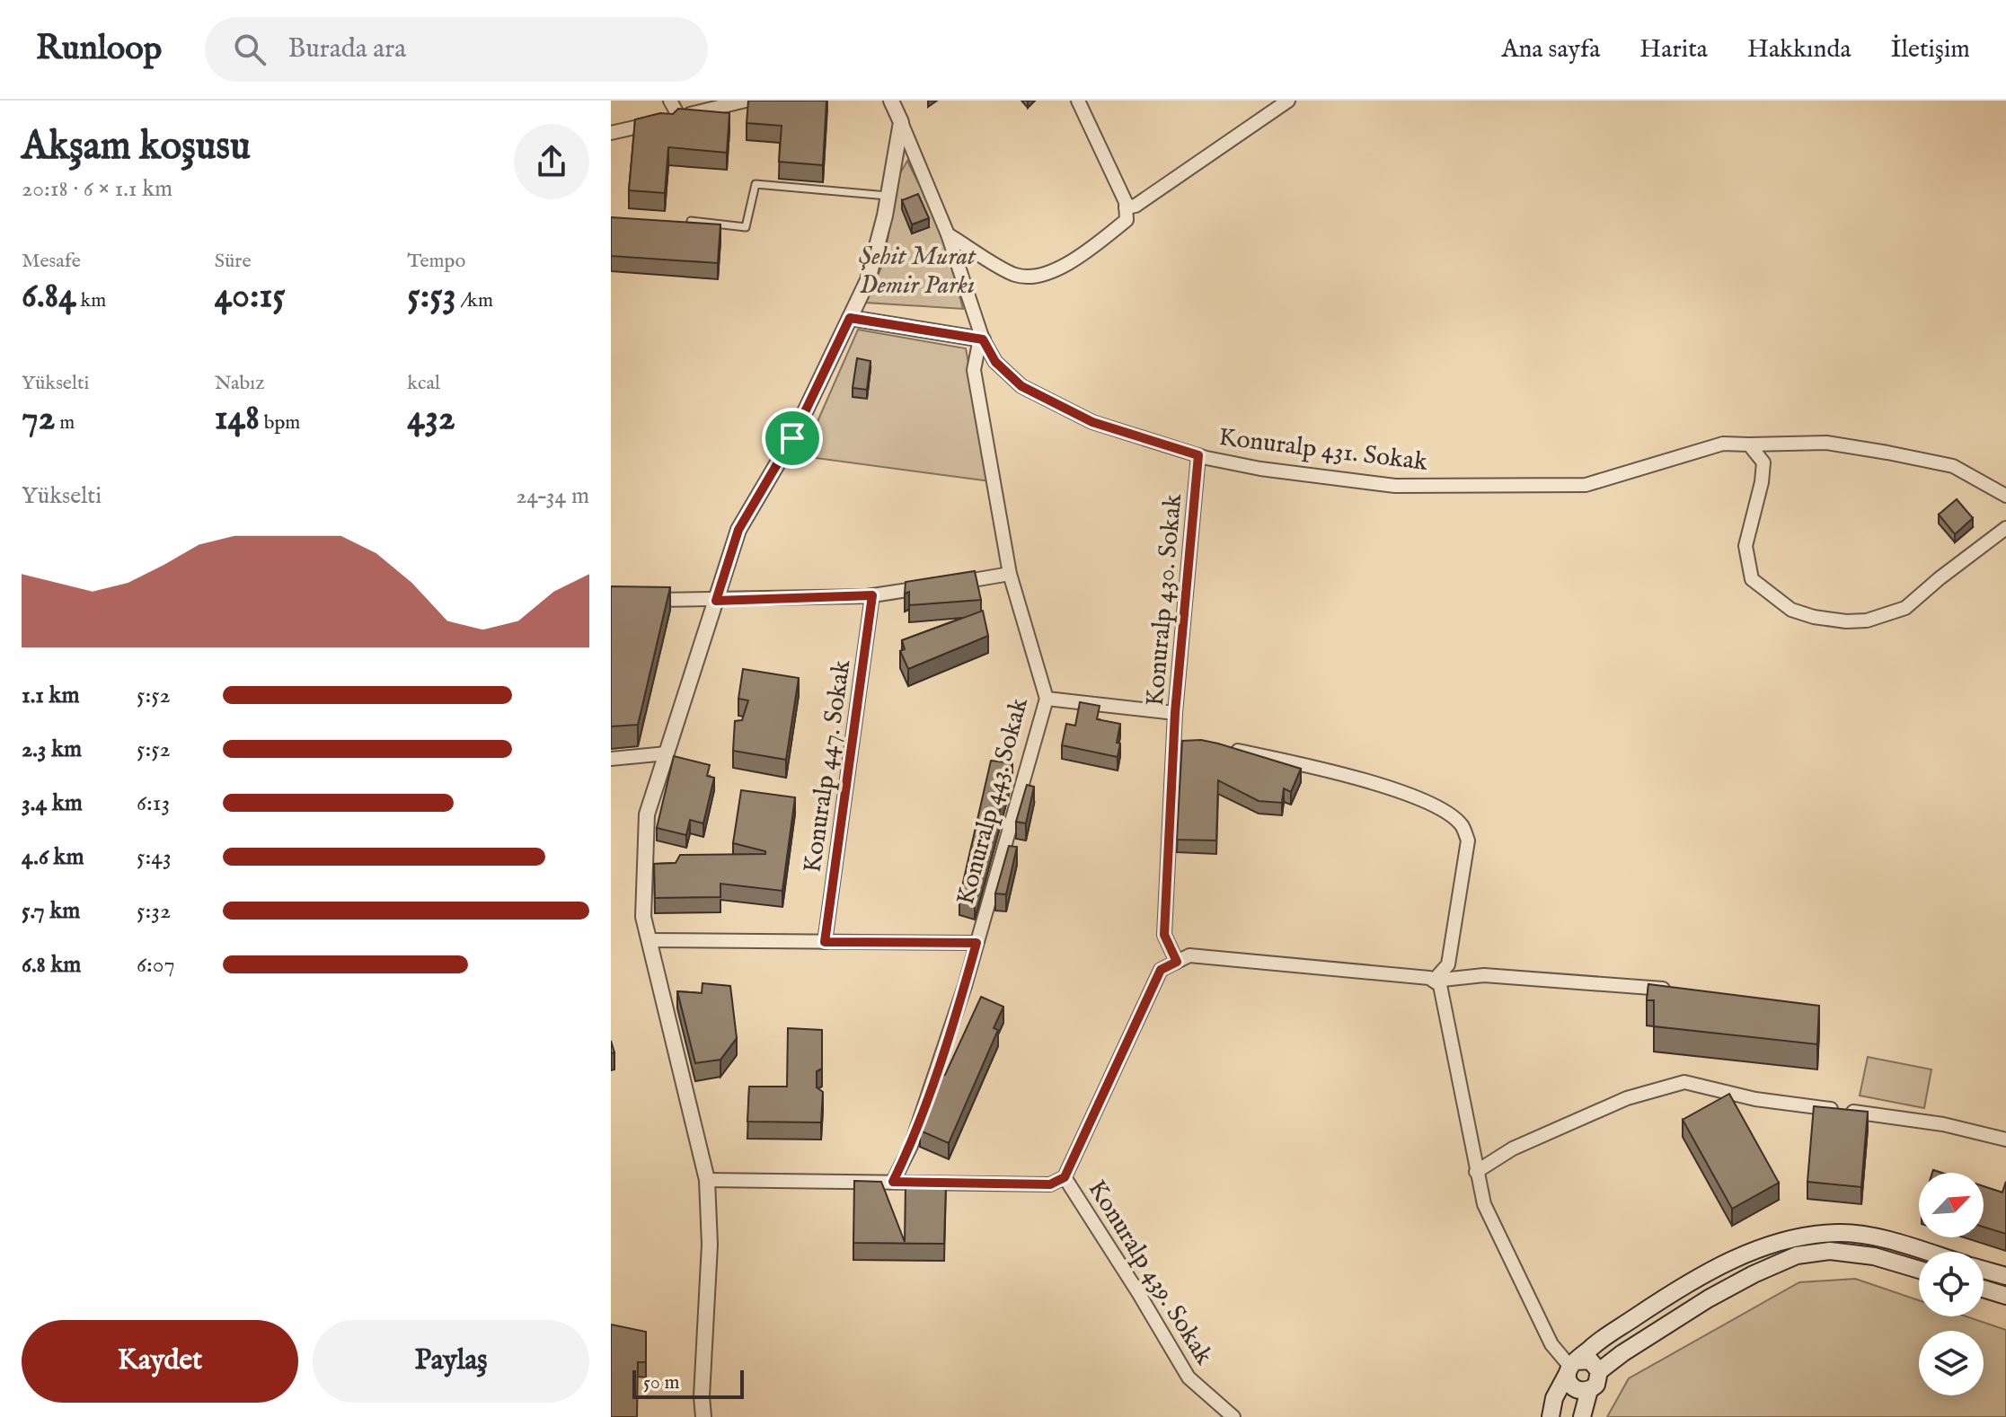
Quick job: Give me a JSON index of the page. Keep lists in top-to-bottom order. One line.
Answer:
{"streets":{"street":["Konuralp 431. Sokak","Konuralp 430. Sokak","Konuralp 447. Sokak","Konuralp 443. Sokak","Konuralp 439. Sokak"]},"crossings":[["Konuralp 431. Sokak","Konuralp 430. Sokak"],["Konuralp 431. Sokak","Konuralp 443. Sokak"]],"parks":["Şehit Murat Demir Parkı"],"scale_bar":"50 m","north":"top right","page":{"header":"Runloop","search":"Burada ara","nav":["Ana sayfa","Harita","Hakkında","İletişim"],"heading":["Akşam koşusu","20:18 · 6 × 1.1 km"],"stats":[["Mesafe","6.84 km"],["Süre","40:15"],["Tempo","5:53 /km"],["Yükselti","72 m"],["Nabız","148 bpm"],["kcal","432"]],"chart":["Yükselti","24–34 m"],"list":[{"name":"1.1 km","note":"5:52"},{"name":"2.3 km","note":"5:52"},{"name":"3.4 km","note":"6:13"},{"name":"4.6 km","note":"5:43"},{"name":"5.7 km","note":"5:32"},{"name":"6.8 km","note":"6:07"}],"buttons":["Kaydet","Paylaş"],"scale":"50 m"}}
